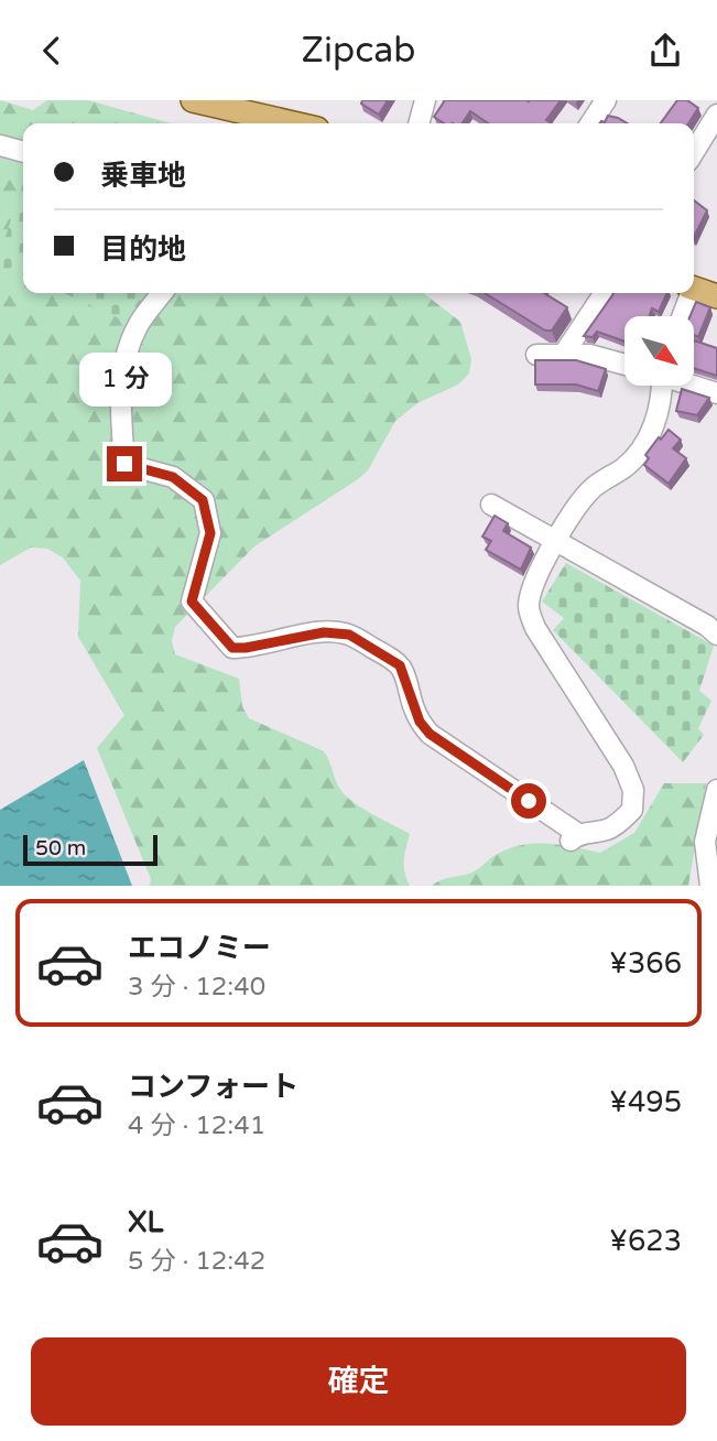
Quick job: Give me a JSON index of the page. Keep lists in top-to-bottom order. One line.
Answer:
{"scale_bar":"50 m","north":"bottom right","page":{"header":"Zipcab","banner":["乗車地","目的地"],"bubble":"1 分","scale":"50 m","list":[{"name":"エコノミー","note":"3 分 · 12:40","value":"¥366"},{"name":"コンフォート","note":"4 分 · 12:41","value":"¥495"},{"name":"XL","note":"5 分 · 12:42","value":"¥623"}],"buttons":"確定"}}
